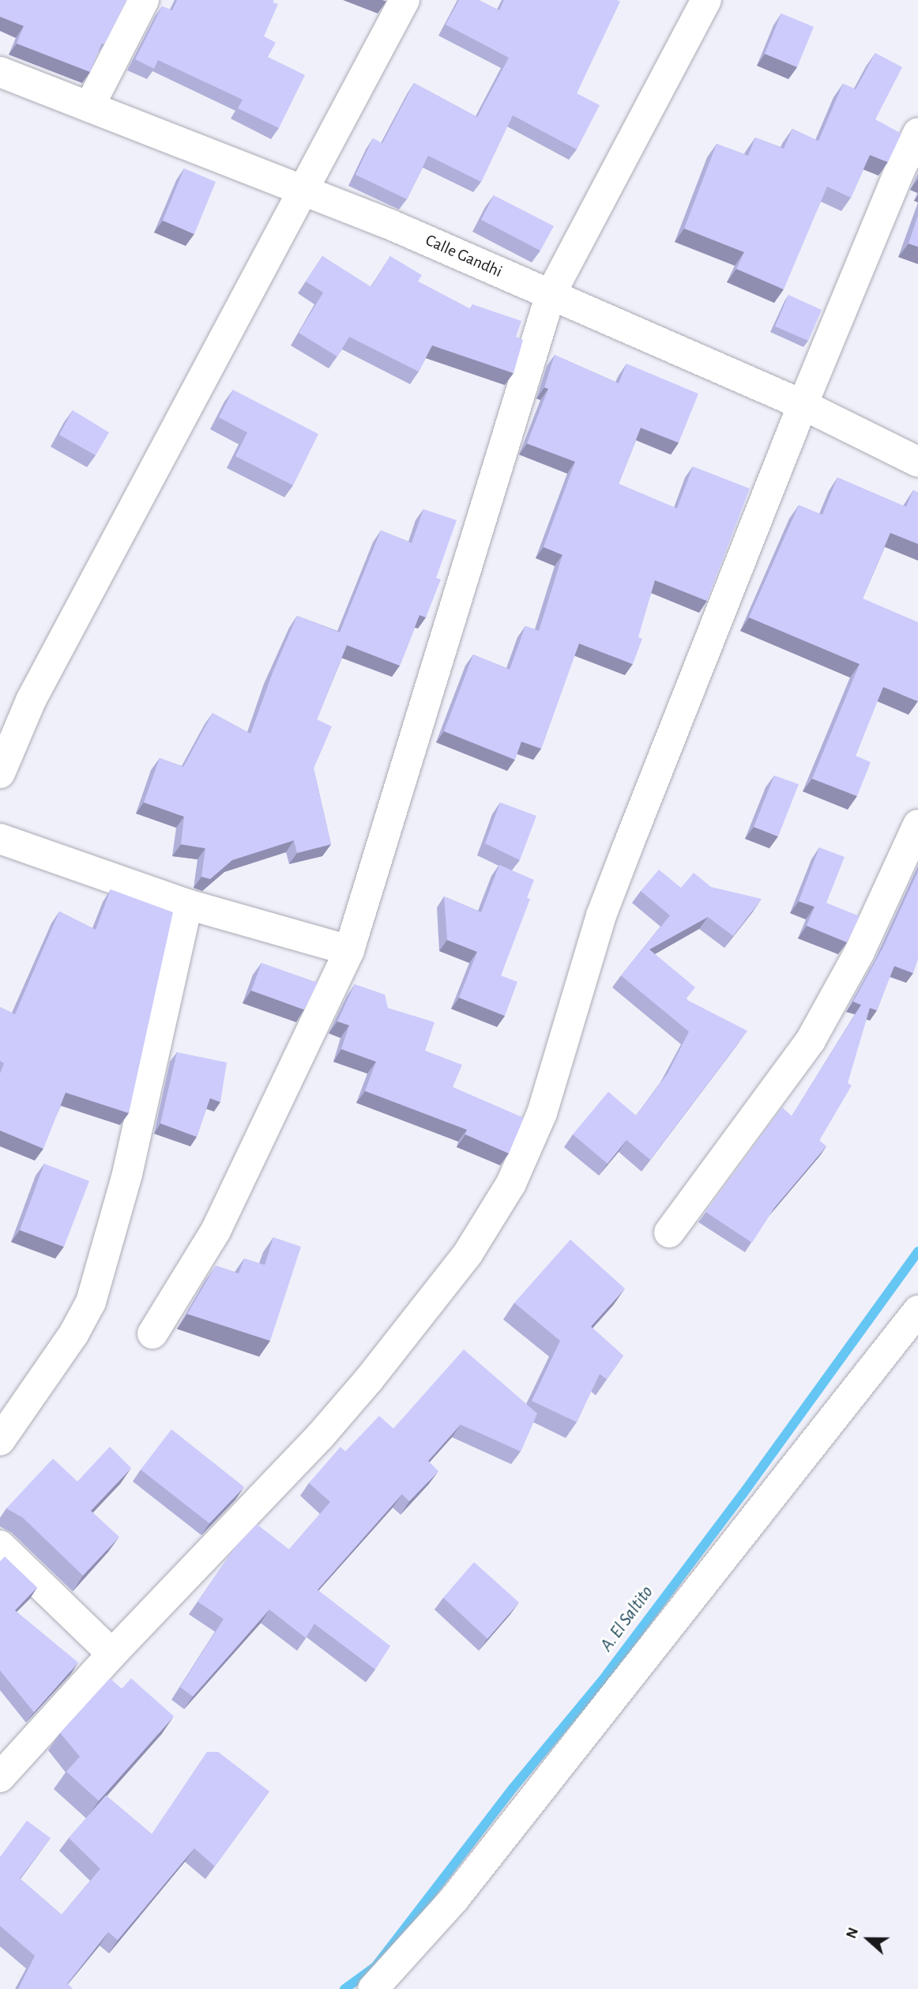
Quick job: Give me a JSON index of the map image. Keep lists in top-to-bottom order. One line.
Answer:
{"streets":{"street":["Calle Gandhi"]},"water":["A. El Saltito"],"north":"left"}
